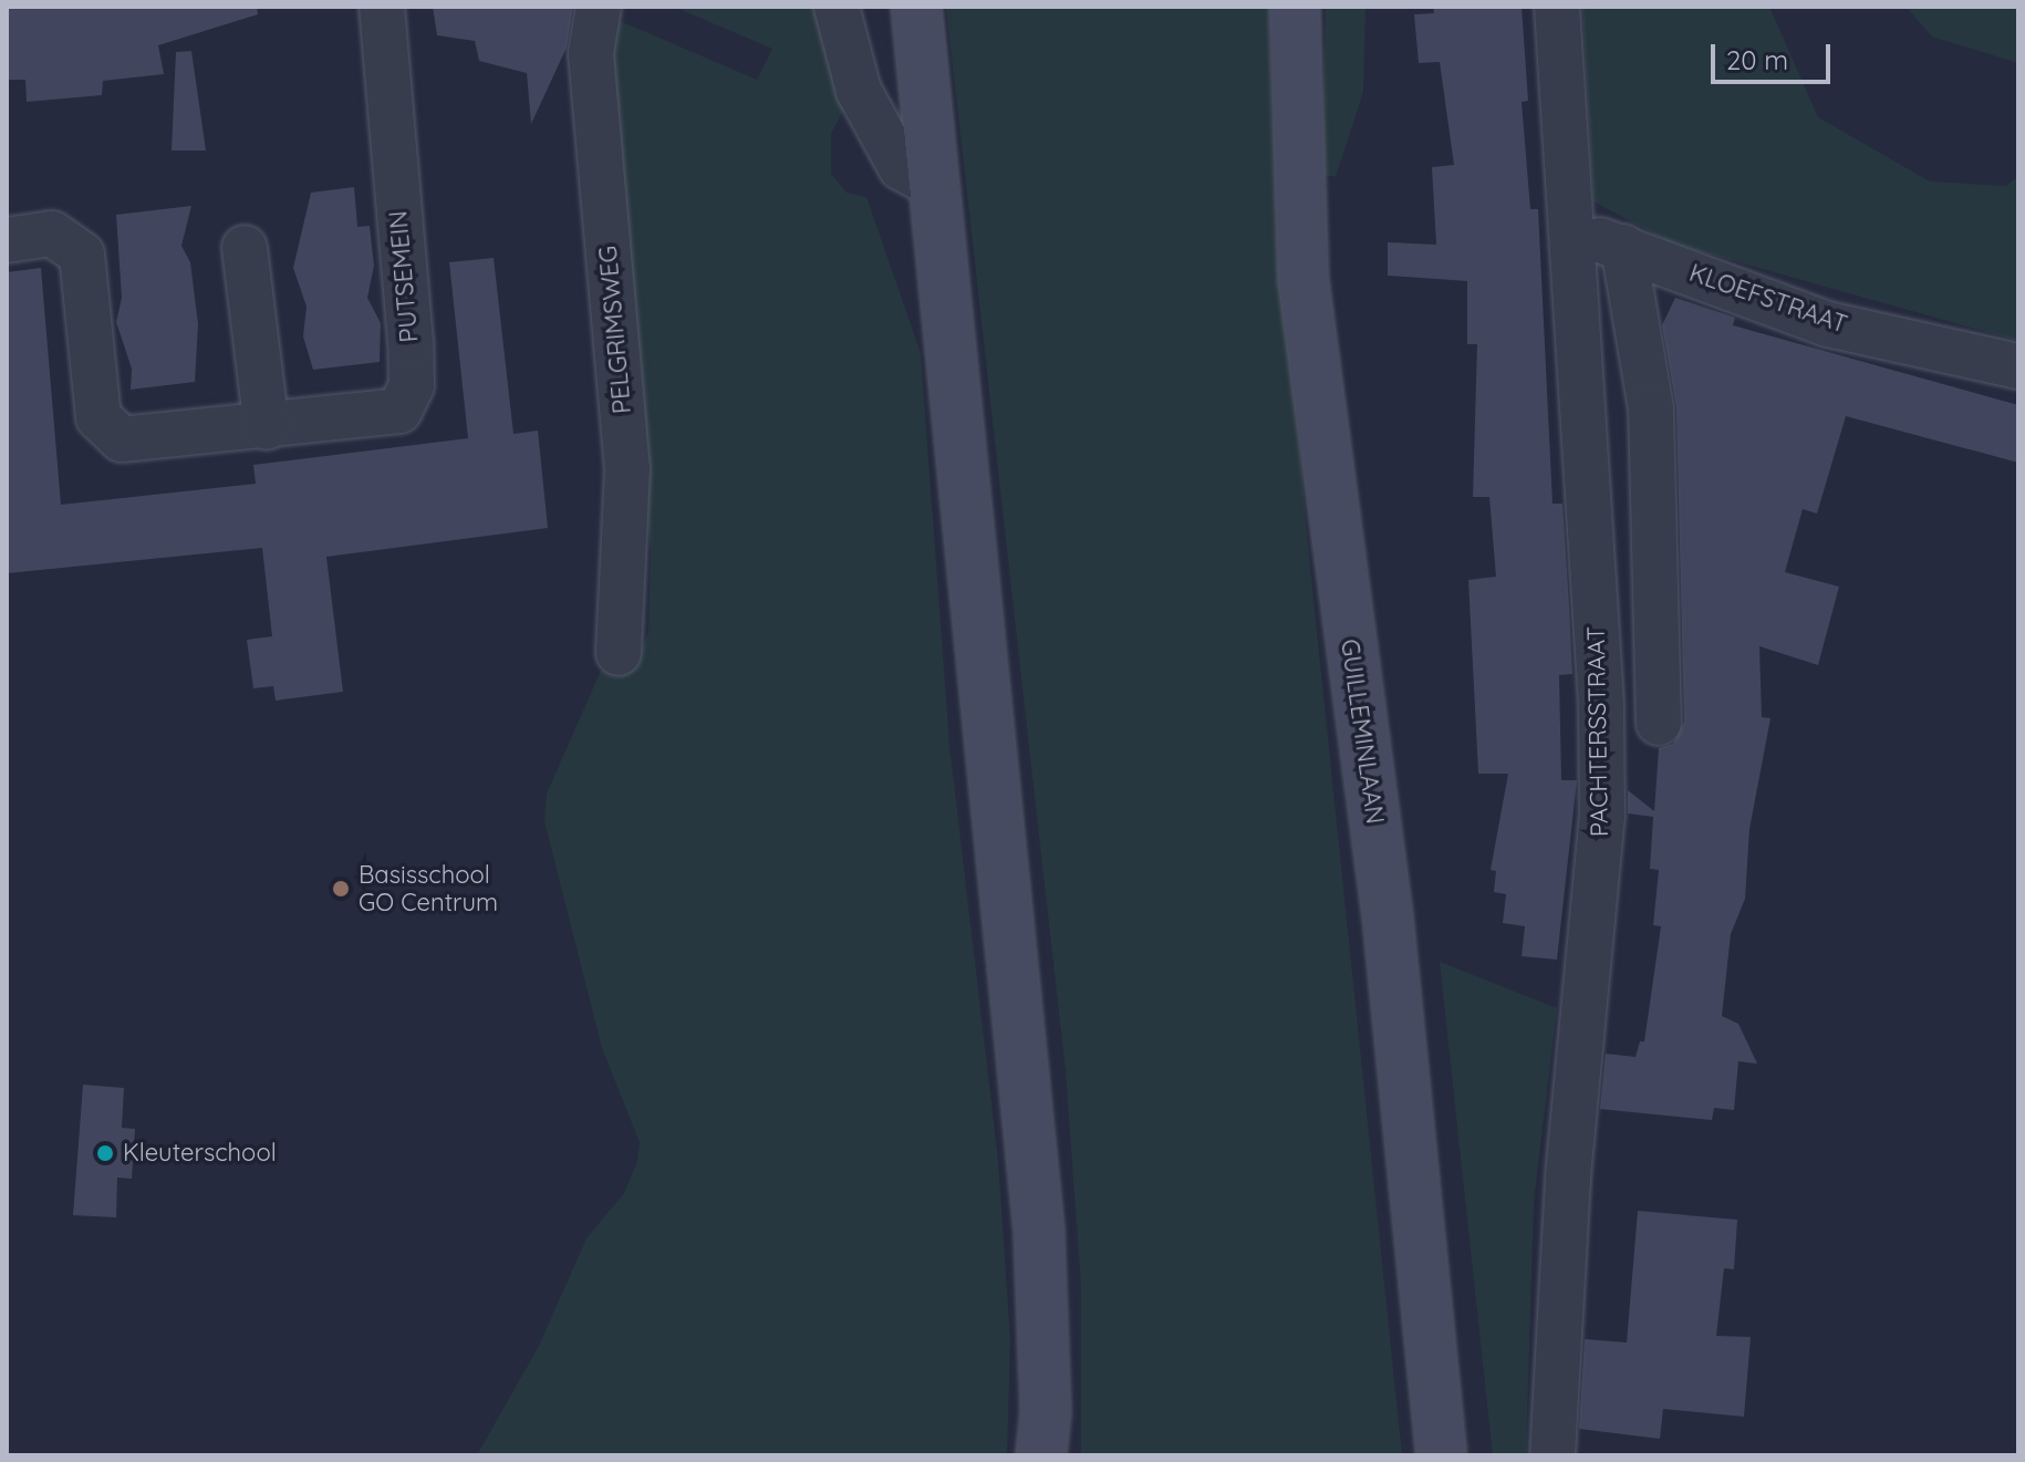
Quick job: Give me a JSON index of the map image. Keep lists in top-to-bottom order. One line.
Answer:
{"streets":{"main road":["GUILLEMINLAAN"],"street":["PUTSEMEIN","KLOEFSTRAAT","PELGRIMSWEG","PACHTERSSTRAAT"]},"crossings":[["KLOEFSTRAAT","PACHTERSSTRAAT"]],"places":["Basisschool GO Centrum","Kleuterschool"],"scale_bar":"20 m"}
